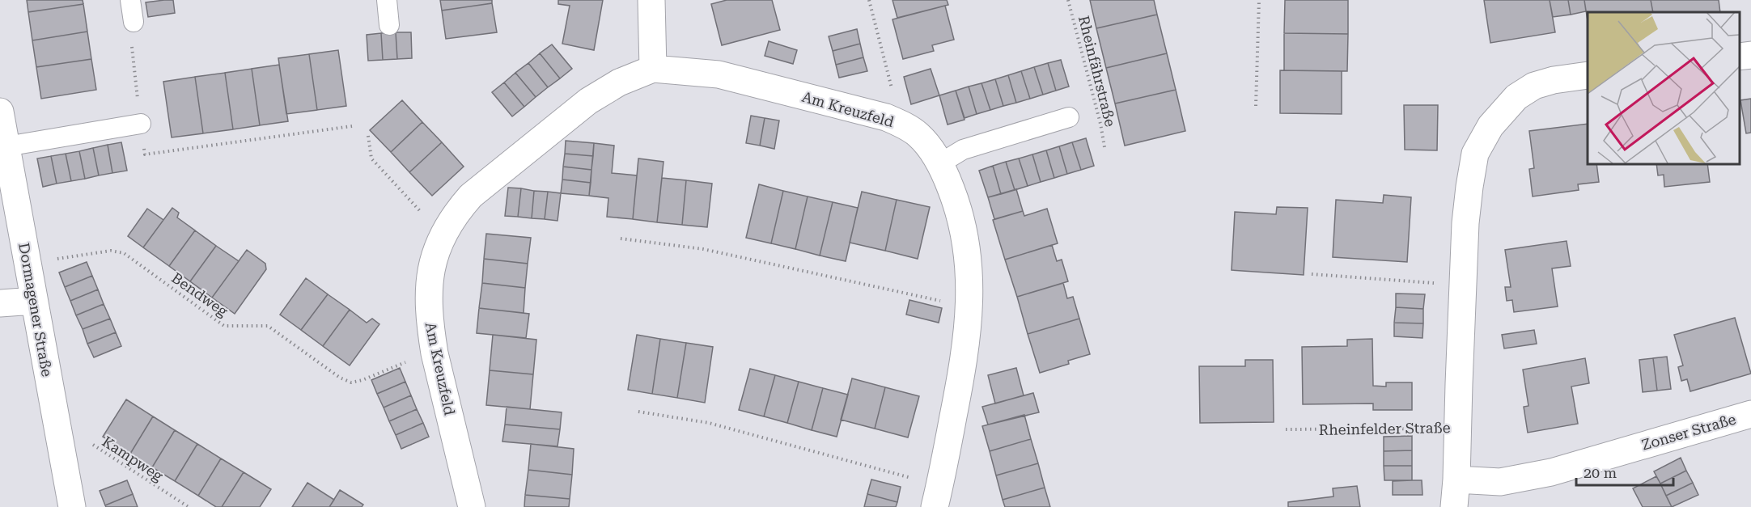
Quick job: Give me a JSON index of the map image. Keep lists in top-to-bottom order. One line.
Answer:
{"streets":{"street":["Am Kreuzfeld","Dormagener Straße","Rheinfelder Straße","Zonser Straße"],"path":["Rheinfährstraße","Bendweg","Kampweg"]},"crossings":[["Am Kreuzfeld","Bendweg"],["Bendweg","Dormagener Straße"],["Dormagener Straße","Kampweg"]],"scale_bar":"20 m"}
